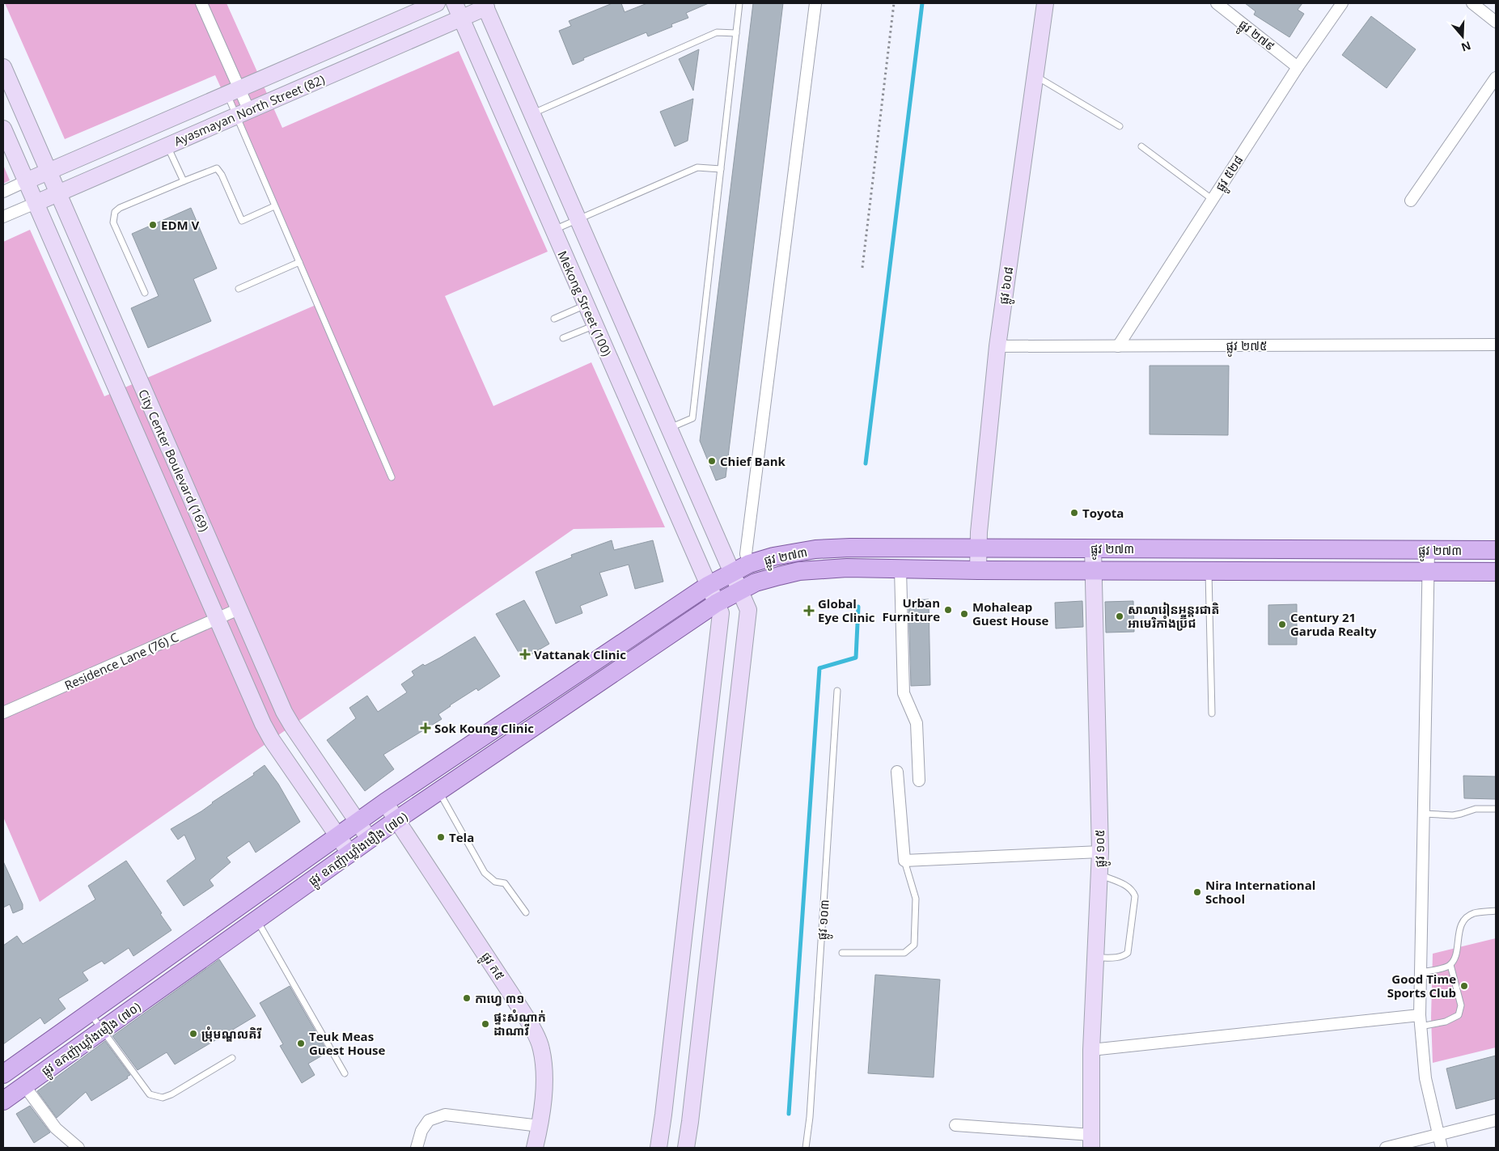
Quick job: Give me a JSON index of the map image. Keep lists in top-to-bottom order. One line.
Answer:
{"streets":{"main road":["ផ្លូវ ២៧៣","ផ្លូវ ឧកញ៉ាឃ្លាំងមឿង (៧០)"],"street":["ផ្លូវ ២៧៩","Ayasmayan North Street (82)","ផ្លូវ ៥២៨","ផ្លូវ ៦០៨","Mekong Street (100)","ផ្លូវ ២៧៥","City Center Boulevard (169)","Residence Lane (76) C","ផ្លូវ ១០៥","ផ្លូវ ក៥"],"lane":["ផ្លូវ ១០៣"]},"crossings":[["ផ្លូវ ២៧៩","ផ្លូវ ៥២៨"],["Ayasmayan North Street (82)","Mekong Street (100)"],["Ayasmayan North Street (82)","City Center Boulevard (169)"],["ផ្លូវ ៥២៨","ផ្លូវ ២៧៥"],["ផ្លូវ ៦០៨","ផ្លូវ ២៧៥"],["ផ្លូវ ៦០៨","ផ្លូវ ២៧៣"],["Mekong Street (100)","ផ្លូវ ២៧៣"],["Mekong Street (100)","ផ្លូវ ឧកញ៉ាឃ្លាំងមឿង (៧០)"],["City Center Boulevard (169)","Residence Lane (76) C"],["City Center Boulevard (169)","ផ្លូវ ឧកញ៉ាឃ្លាំងមឿង (៧០)"],["ផ្លូវ ២៧៣","ផ្លូវ ឧកញ៉ាឃ្លាំងមឿង (៧០)"],["ផ្លូវ ២៧៣","ផ្លូវ ១០៥"],["ផ្លូវ ឧកញ៉ាឃ្លាំងមឿង (៧០)","ផ្លូវ ក៥"]],"places":{"other":["EDM V","Chief Bank","Toyota","Urban Furniture","Mohaleap Guest House","សាលារៀនអន្តរជាតិ អាមេរិកាំងប្រ៊ីជ","Century 21 Garuda Realty","Tela","Nira International School","Good Time Sports Club","កាហ្វេ ៣១","ផ្ទះសំណាក់ ដាណាវី","ម្រុំមណ្ឌលគិរី","Teuk Meas Guest House"],"health":["Global Eye Clinic","Vattanak Clinic","Sok Koung Clinic"]},"north":"bottom"}
